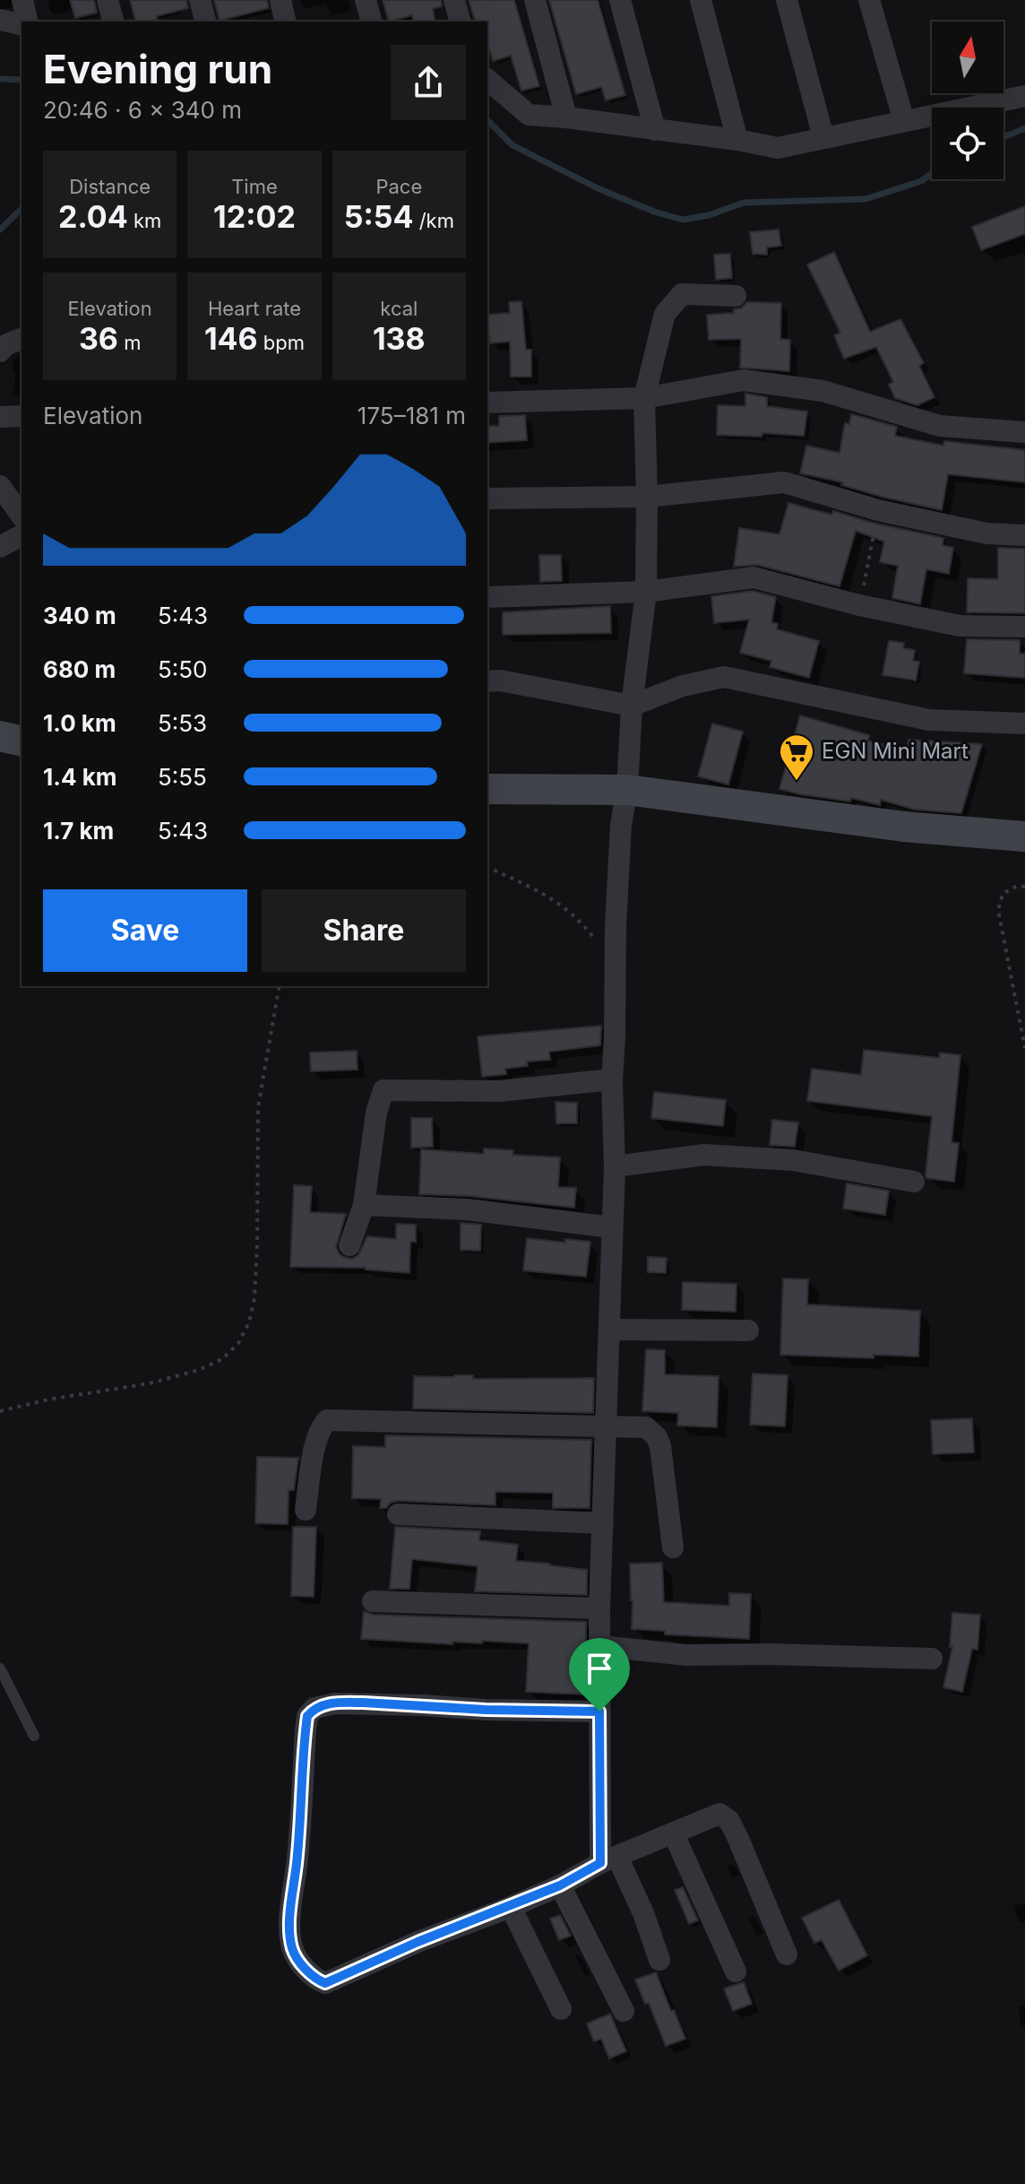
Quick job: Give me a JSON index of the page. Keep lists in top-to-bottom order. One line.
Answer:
{"places":{"supermarket":["EGN Mini Mart"]},"north":"top","page":{"heading":["Evening run","20:46 · 6 × 340 m"],"stats":[["Distance","2.04 km"],["Time","12:02"],["Pace","5:54 /km"],["Elevation","36 m"],["Heart rate","146 bpm"],["kcal","138"]],"chart":["Elevation","175–181 m"],"list":[{"name":"340 m","note":"5:43"},{"name":"680 m","note":"5:50"},{"name":"1.0 km","note":"5:53"},{"name":"1.4 km","note":"5:55"},{"name":"1.7 km","note":"5:43"}],"buttons":["Save","Share"]}}
